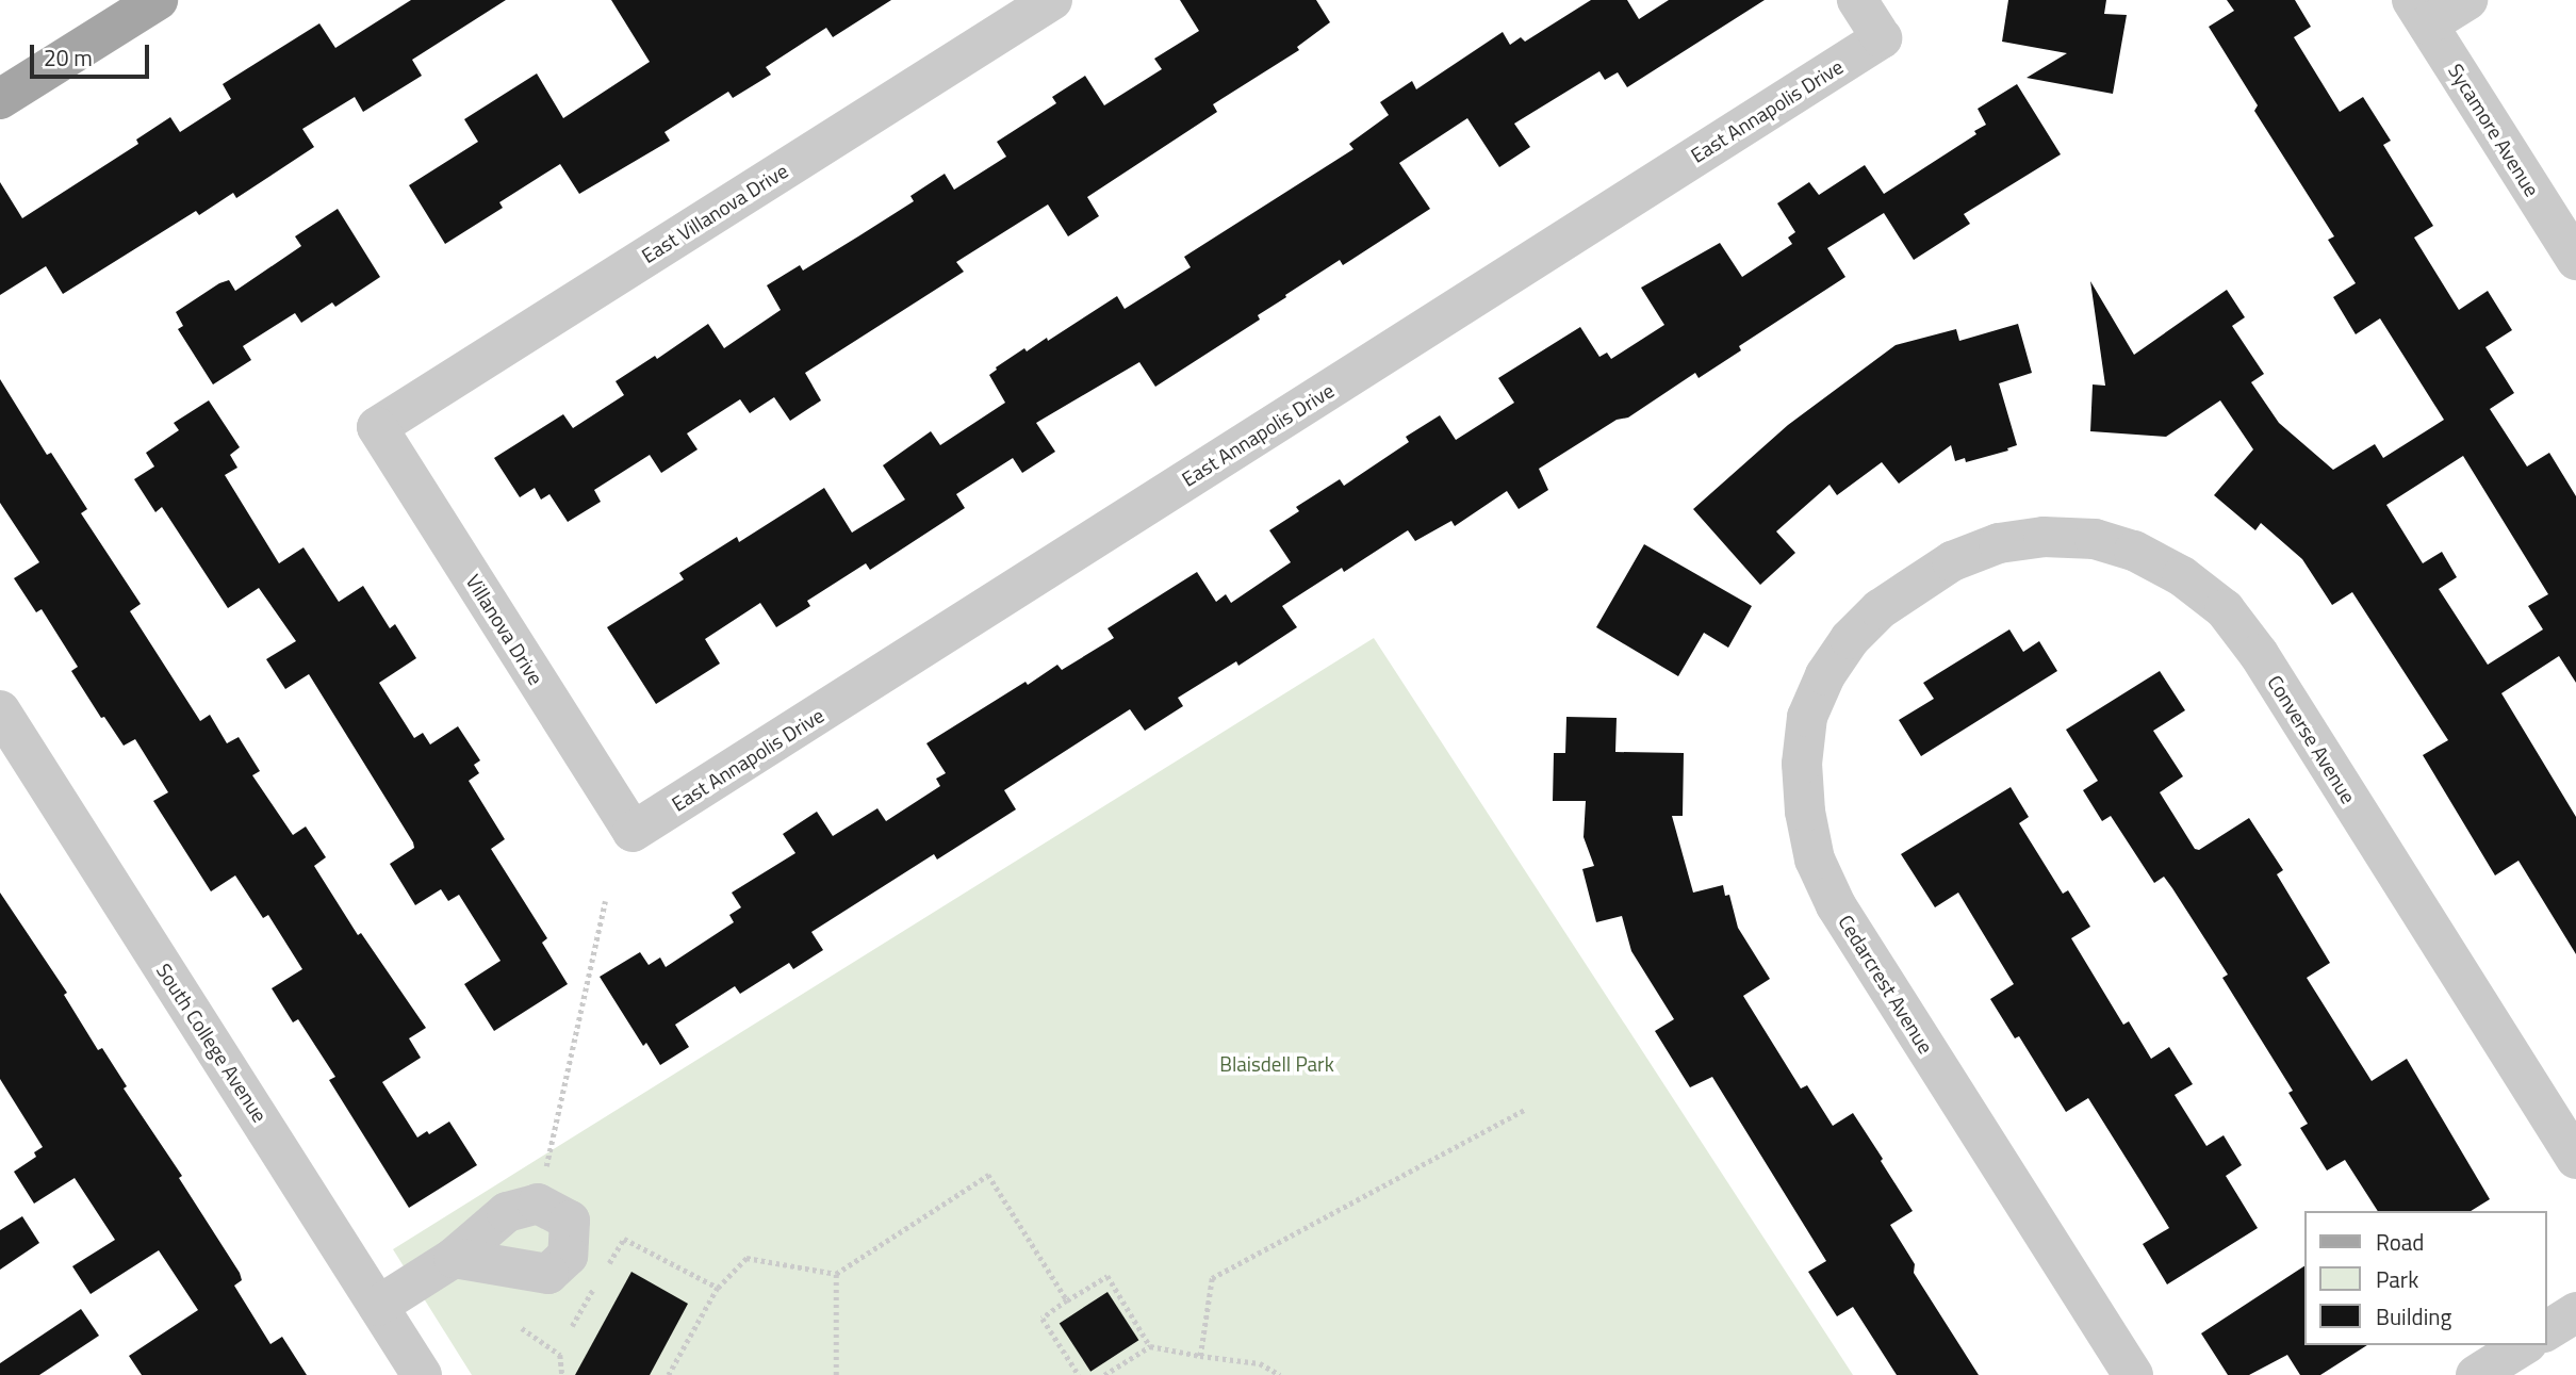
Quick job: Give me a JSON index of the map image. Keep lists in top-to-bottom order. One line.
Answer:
{"streets":{"street":["East Annapolis Drive","Sycamore Avenue","East Villanova Drive","Villanova Drive","Converse Avenue","Cedarcrest Avenue","South College Avenue"]},"crossings":[["East Annapolis Drive","Villanova Drive"],["East Villanova Drive","Villanova Drive"],["Converse Avenue","Cedarcrest Avenue"]],"parks":["Blaisdell Park"],"legend":["Road","Park","Building"],"scale_bar":"20 m"}
